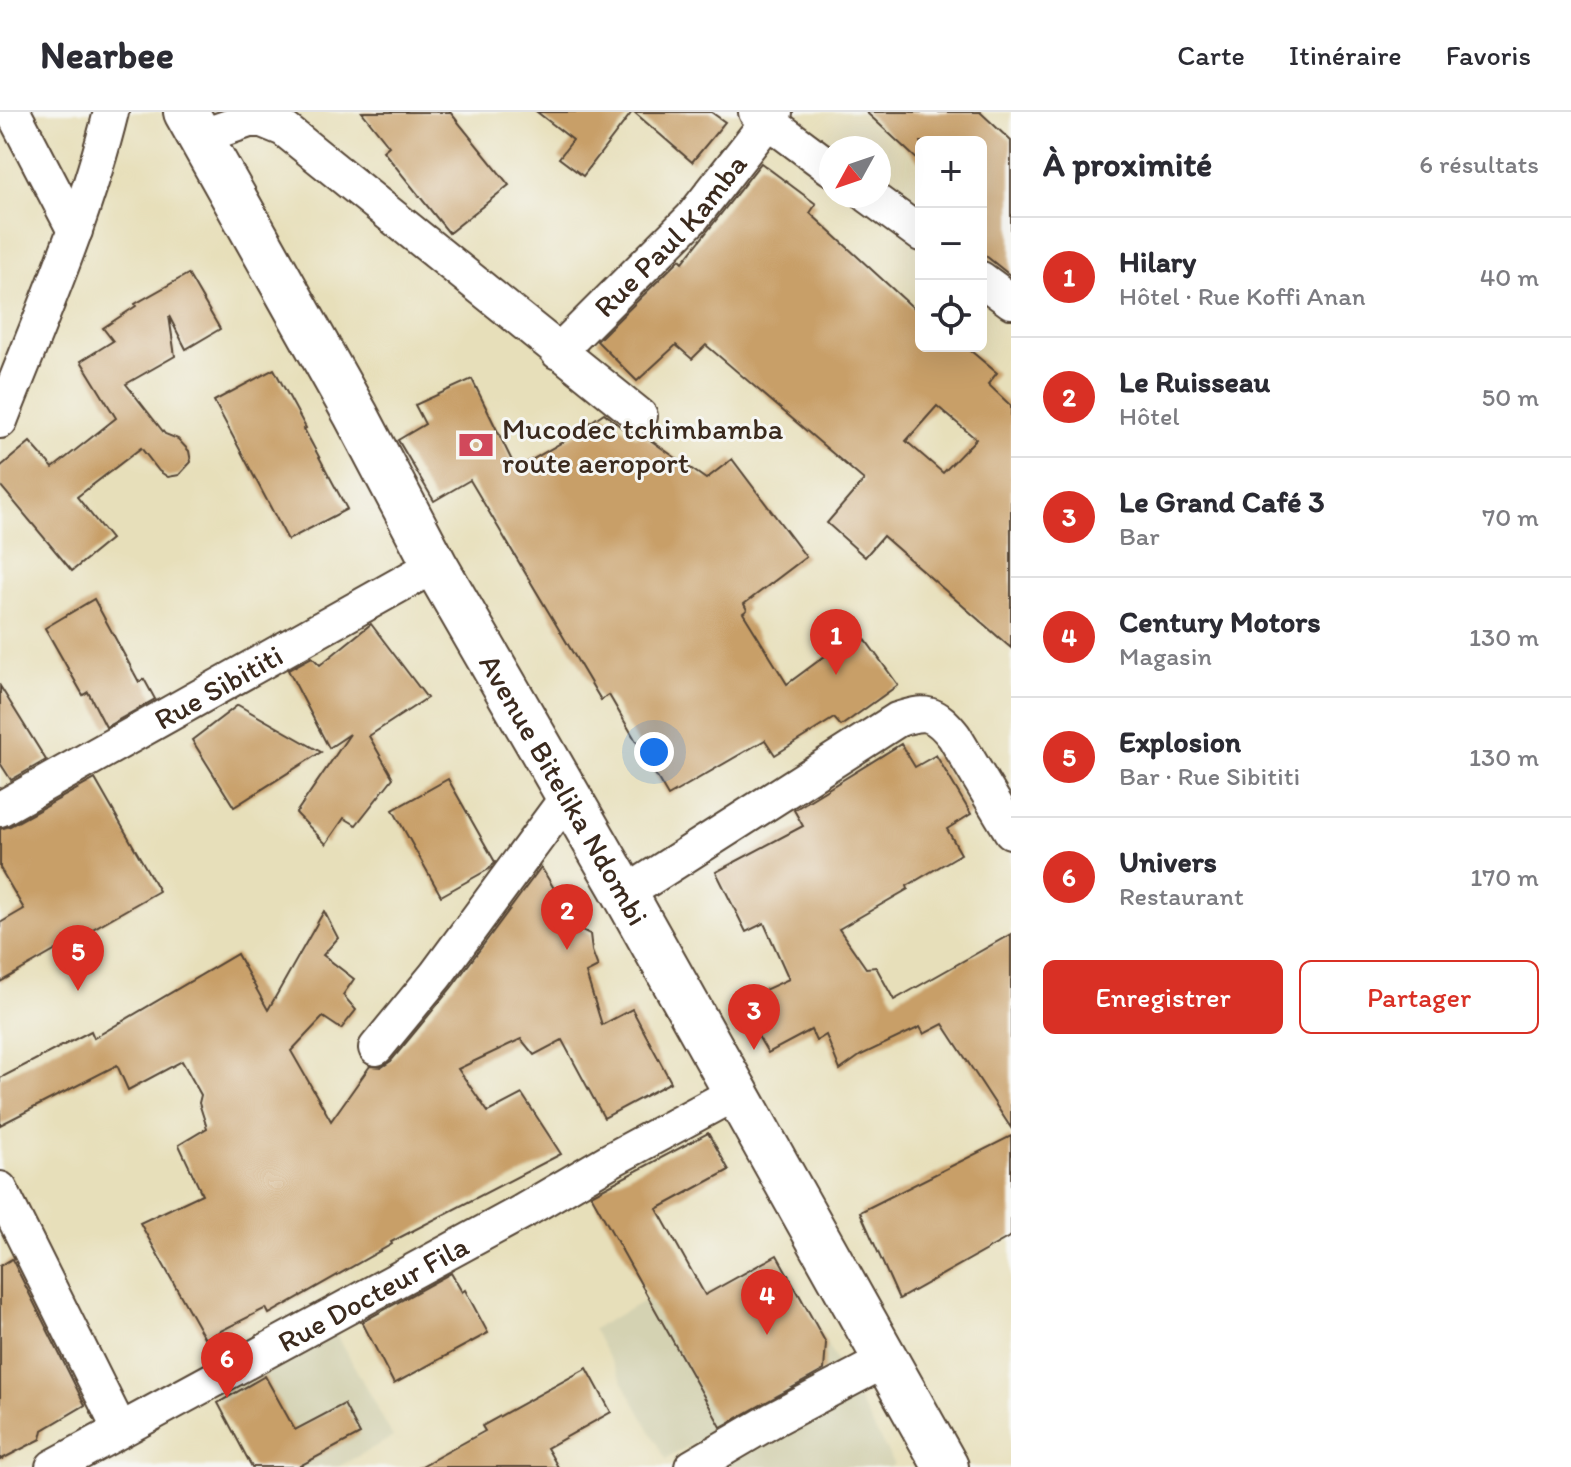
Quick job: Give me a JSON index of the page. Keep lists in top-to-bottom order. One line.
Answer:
{"streets":{"street":["Rue Paul Kamba","Rue Sibititi","Avenue Bitelika Ndombi","Rue Docteur Fila"]},"crossings":[["Rue Sibititi","Avenue Bitelika Ndombi"],["Avenue Bitelika Ndombi","Rue Docteur Fila"]],"places":{"bank":["Mucodec tchimbamba route aeroport"]},"north":"bottom left","page":{"header":"Nearbee","nav":["Carte","Itinéraire","Favoris"],"heading":["À proximité","6 résultats"],"map_buttons":["+","−"],"list":[{"mark":"1","name":"Hilary","note":"Hôtel · Rue Koffi Anan","value":"40 m"},{"mark":"2","name":"Le Ruisseau","note":"Hôtel","value":"50 m"},{"mark":"3","name":"Le Grand Café 3","note":"Bar","value":"70 m"},{"mark":"4","name":"Century Motors","note":"Magasin","value":"130 m"},{"mark":"5","name":"Explosion","note":"Bar · Rue Sibititi","value":"130 m"},{"mark":"6","name":"Univers","note":"Restaurant","value":"170 m"}],"pins":["1","2","5","3","4","6"],"buttons":["Enregistrer","Partager"]}}
